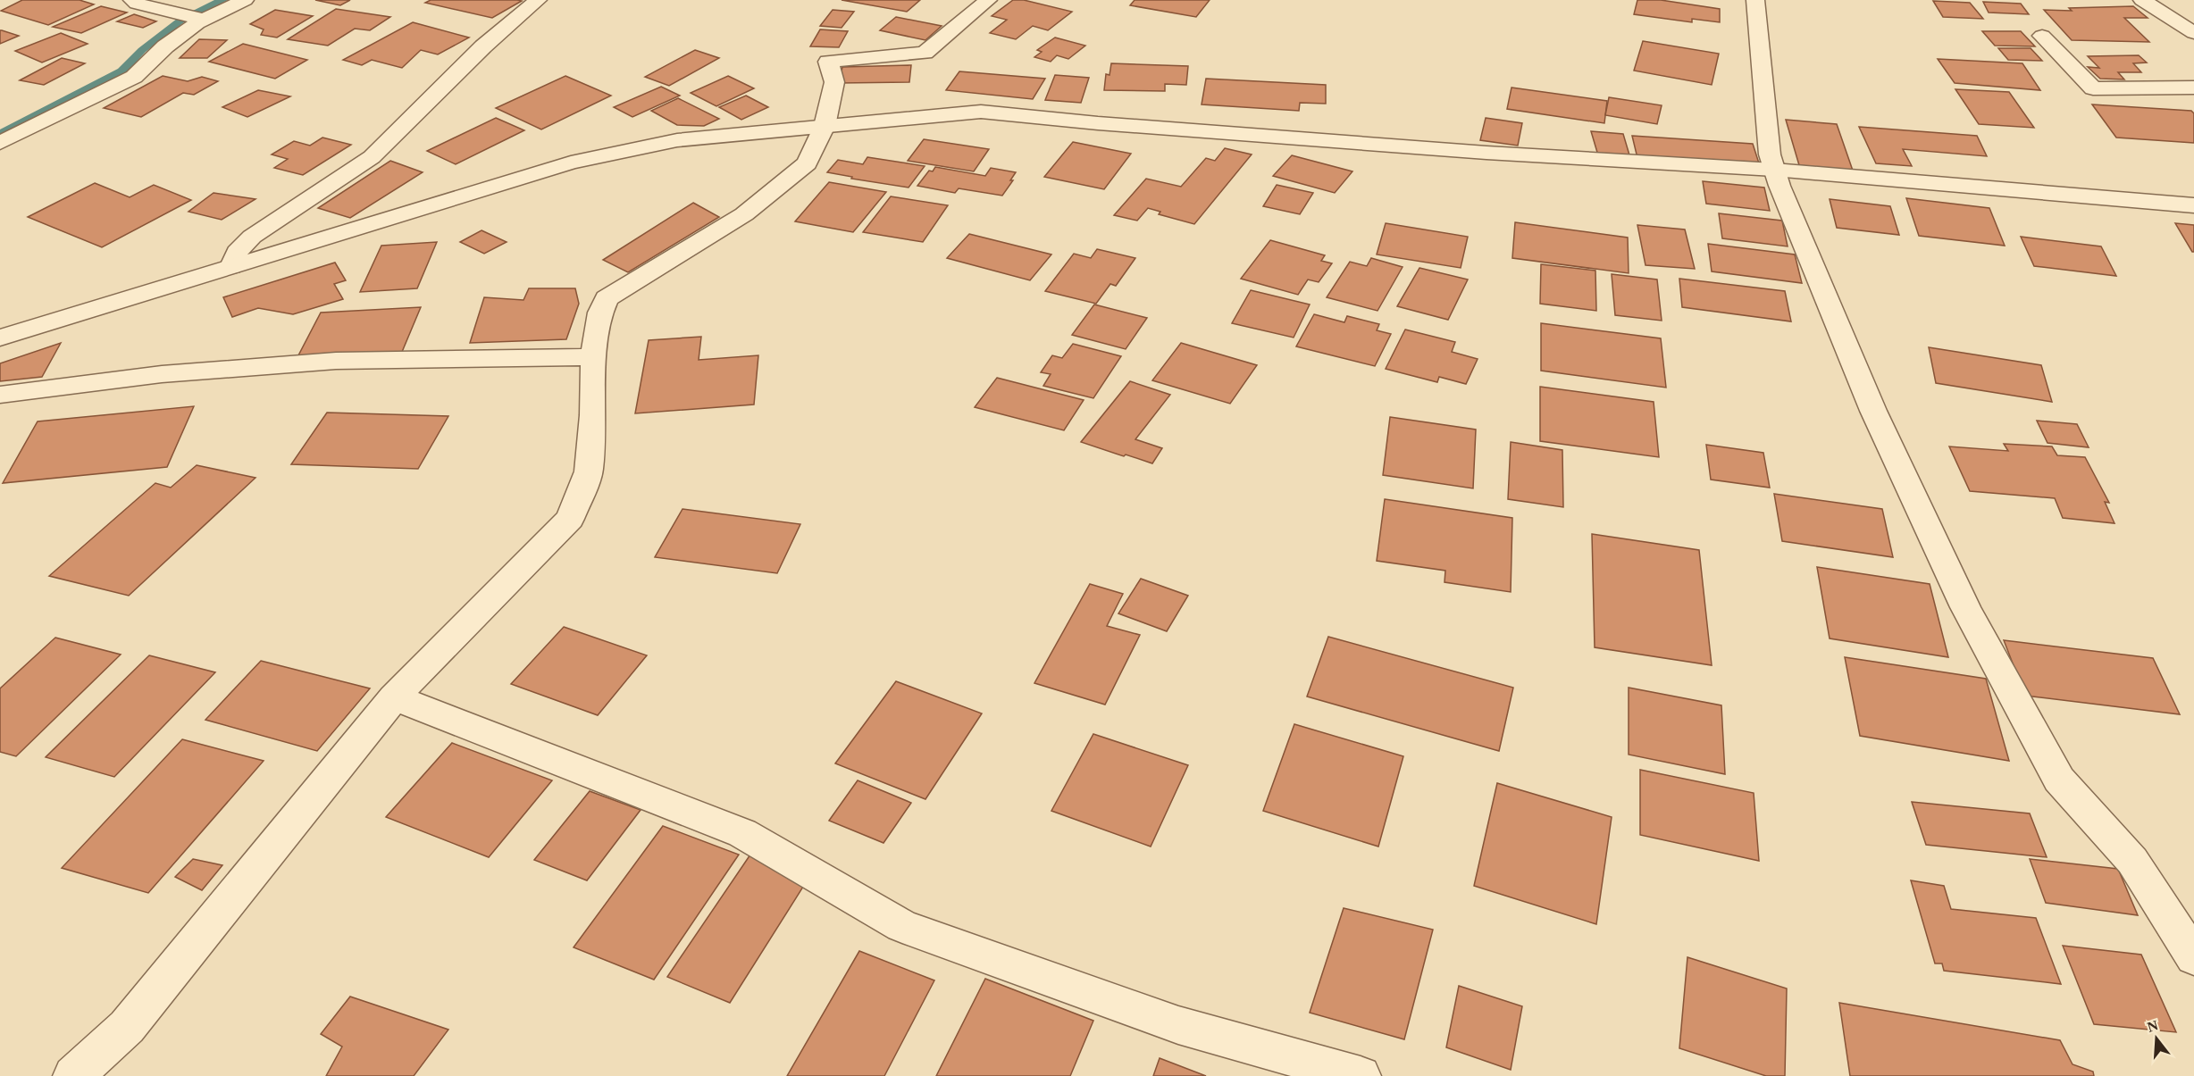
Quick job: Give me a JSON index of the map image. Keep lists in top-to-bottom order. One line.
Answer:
{"north":"top"}
